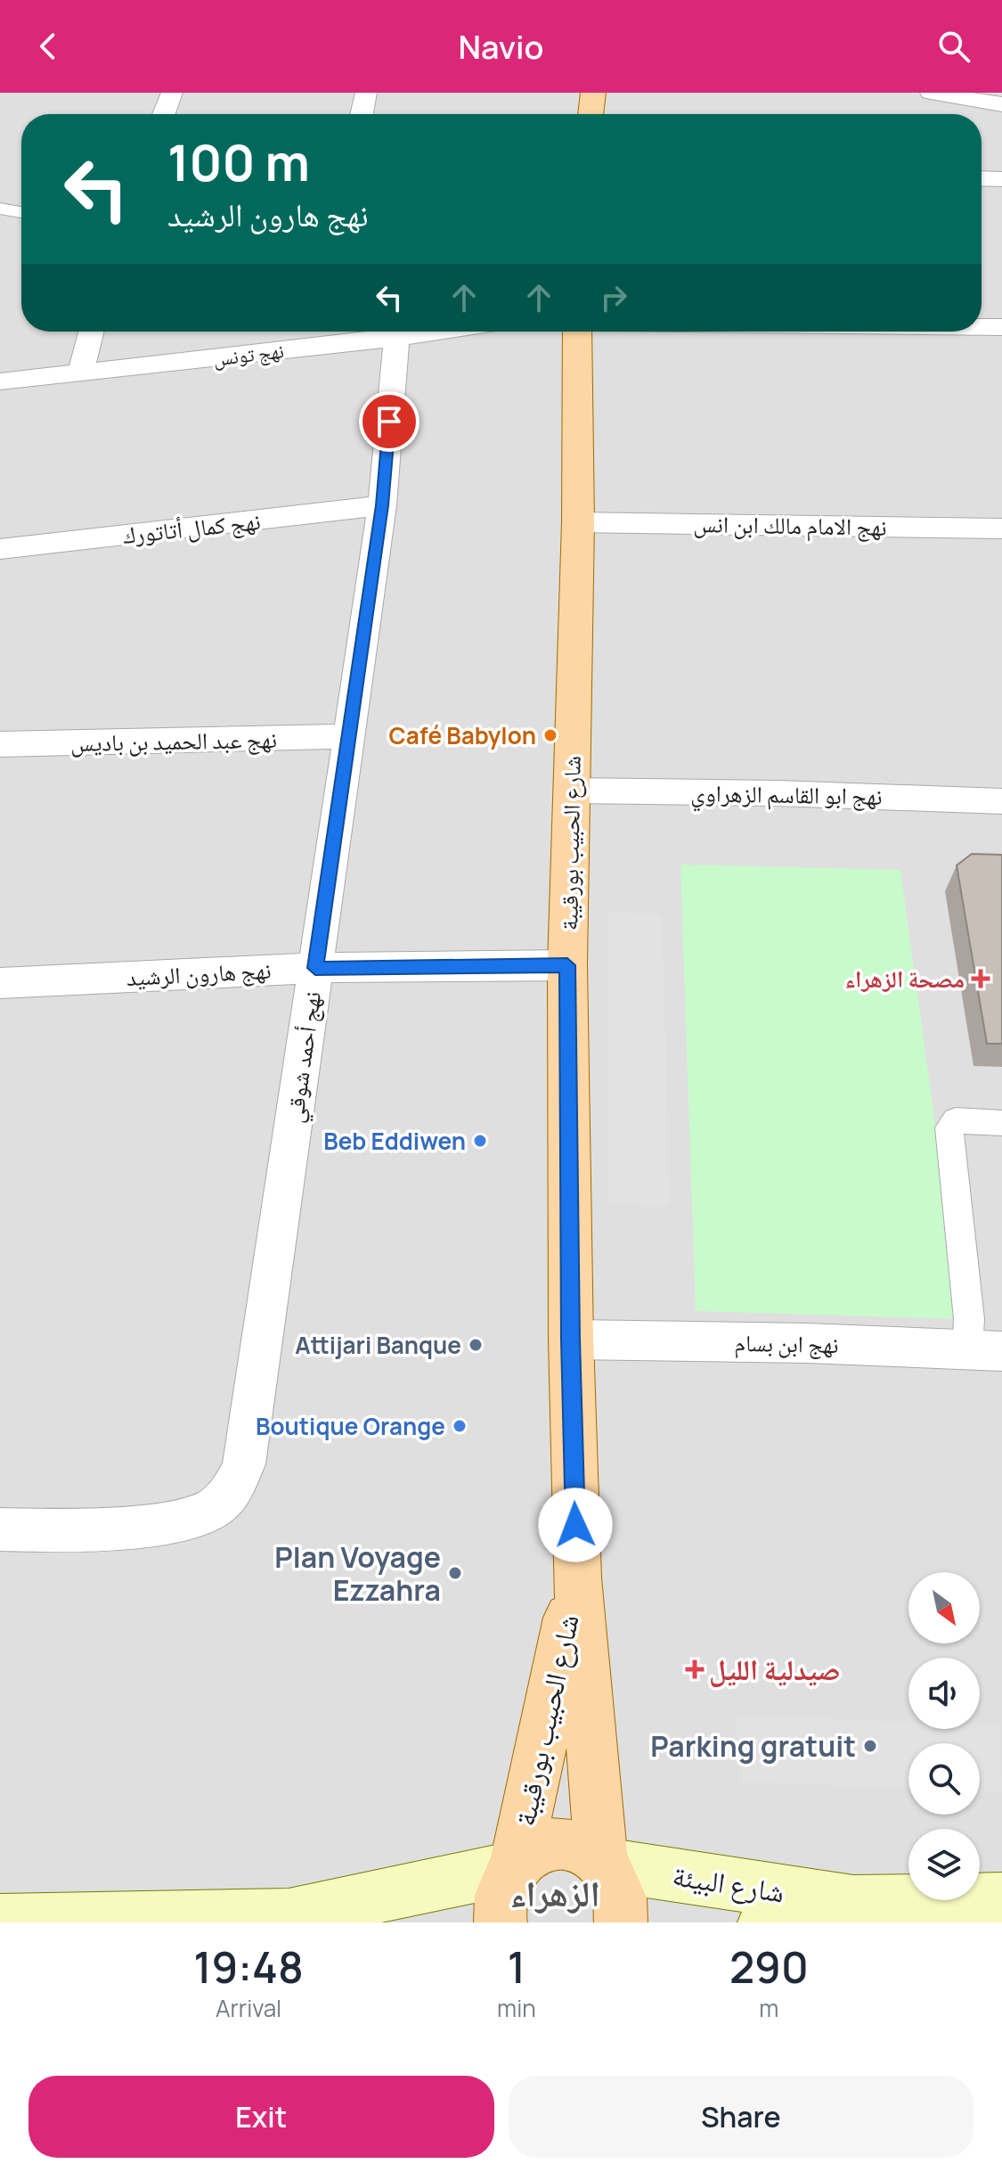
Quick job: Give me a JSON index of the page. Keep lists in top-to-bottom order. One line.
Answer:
{"streets":{"main road":["شارع الحبيب بورقيبة","شارع البيئة"],"street":["نهج تونس","نهج الامام مالك ابن انس","نهج كمال أتاتورك","نهج عبد الحميد بن باديس","نهج ابو القاسم الزهراوي","نهج هارون الرشيد","نهج أحمد شوقي","نهج ابن بسام"]},"crossings":[["نهج تونس","نهج أحمد شوقي"],["نهج الامام مالك ابن انس","شارع الحبيب بورقيبة"],["نهج كمال أتاتورك","نهج أحمد شوقي"],["نهج عبد الحميد بن باديس","نهج أحمد شوقي"],["نهج ابو القاسم الزهراوي","شارع الحبيب بورقيبة"],["شارع الحبيب بورقيبة","نهج هارون الرشيد"],["شارع الحبيب بورقيبة","نهج ابن بسام"],["شارع الحبيب بورقيبة","شارع البيئة"],["نهج هارون الرشيد","نهج أحمد شوقي"]],"districts":["الزهراء"],"places":{"other":["Café Babylon","Beb Eddiwen","Attijari Banque","Boutique Orange","Plan Voyage Ezzahra","Parking gratuit"],"health":["مصحة الزهراء","صيدلية الليل"]},"north":"bottom right","page":{"header":"Navio","turn":["100 m","نهج هارون الرشيد"],"eta":["19:48","Arrival","1","min","290","m"],"buttons":["Exit","Share"]}}
